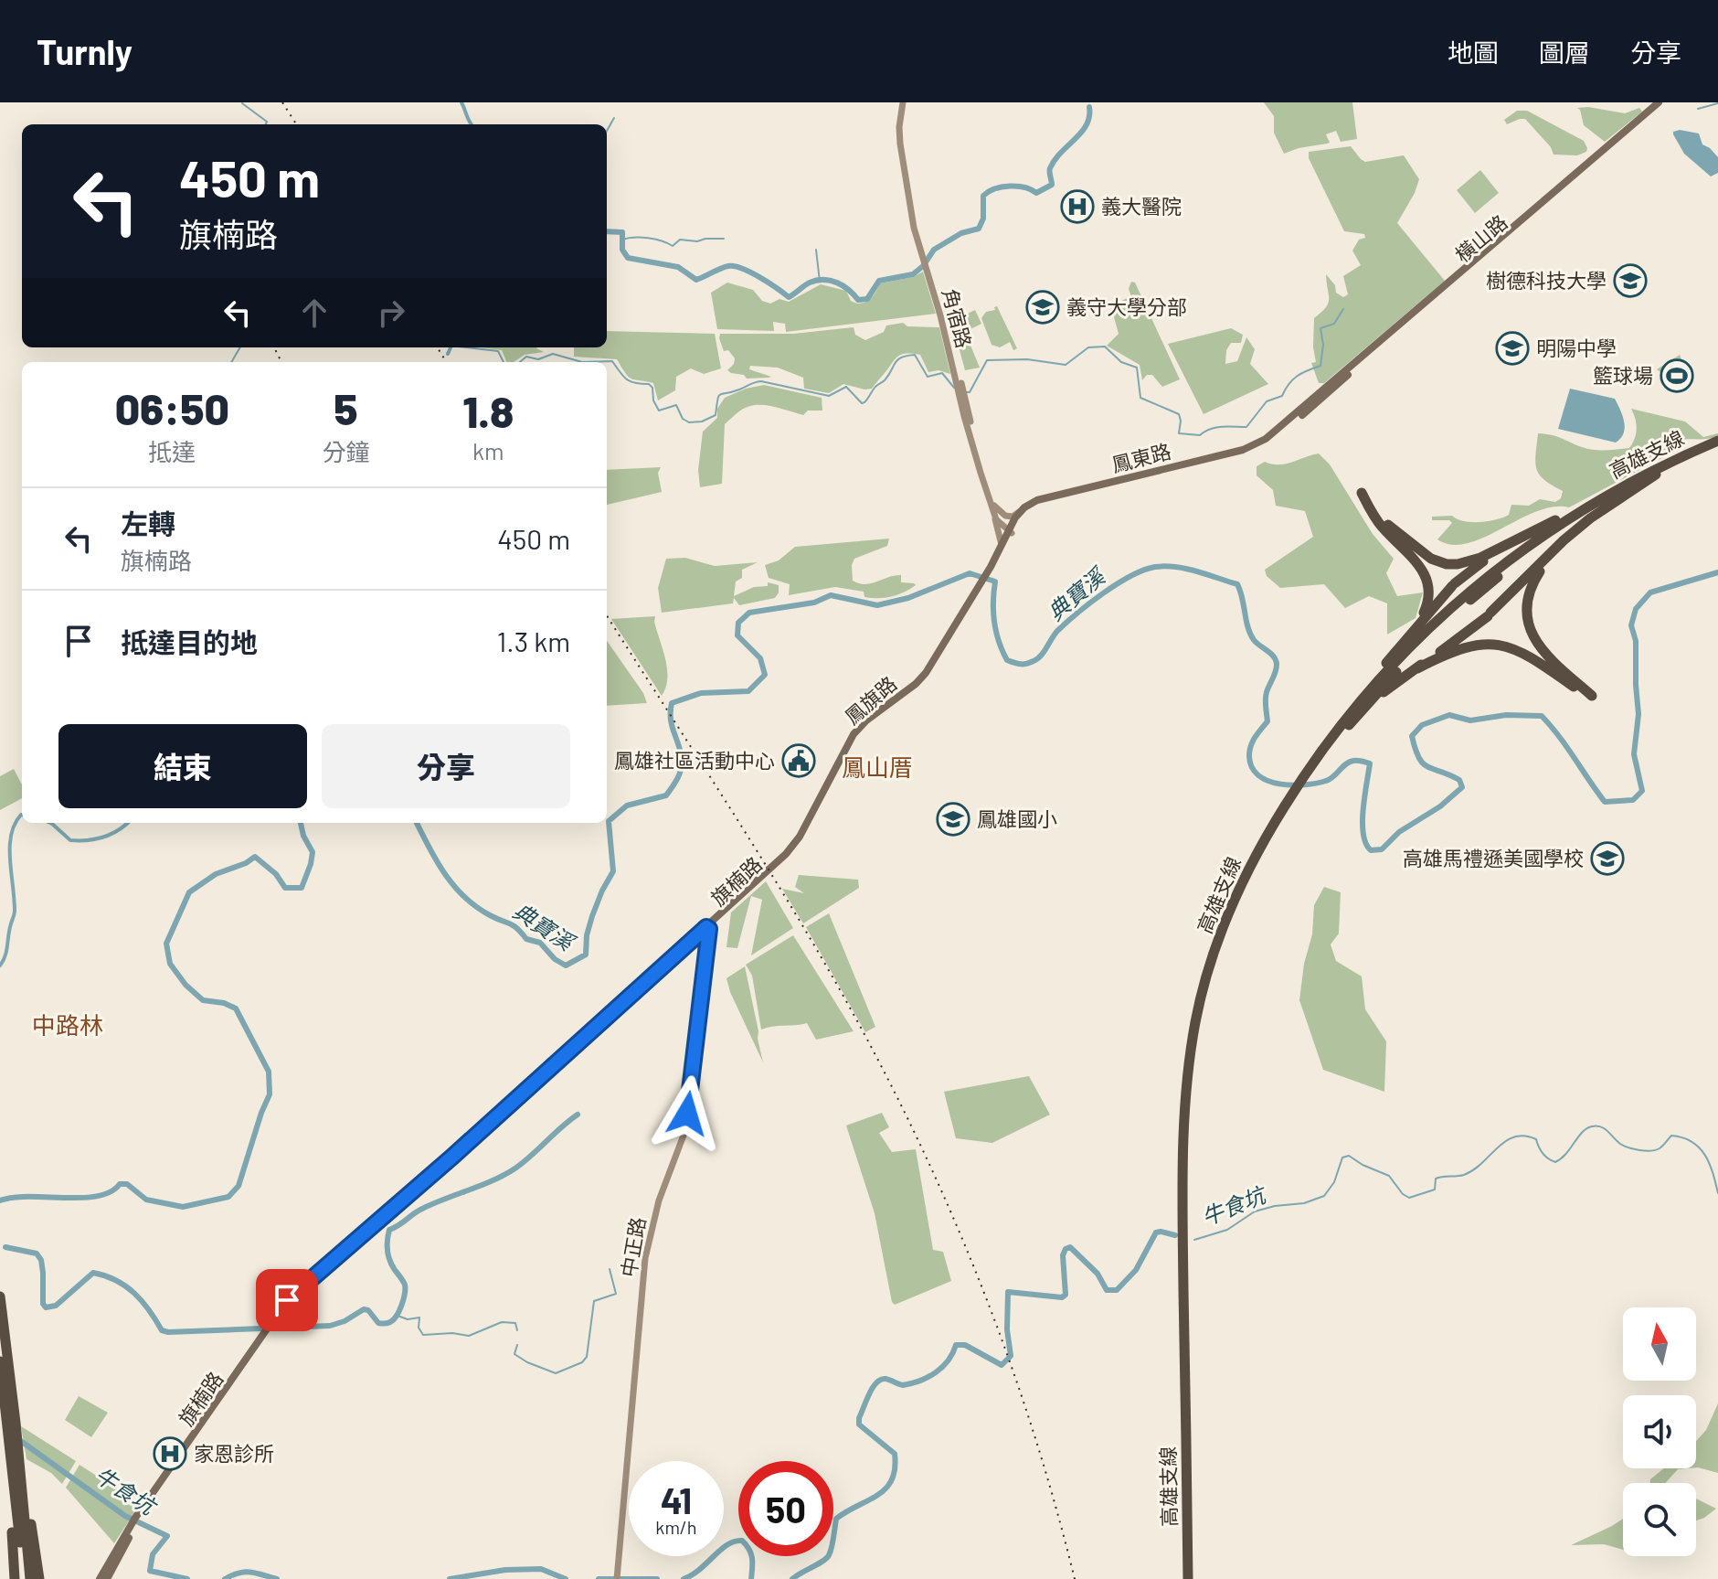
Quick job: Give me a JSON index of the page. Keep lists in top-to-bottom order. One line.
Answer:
{"streets":{"highway":["高雄支線"],"main road":["橫山路","角宿路","鳳東路","鳳旗路","旗楠路","中正路"]},"crossings":[["橫山路","鳳東路"],["角宿路","鳳東路"],["鳳東路","鳳旗路"],["鳳旗路","旗楠路"],["旗楠路","中正路"]],"districts":["鳳山厝","中路林"],"water":["典寶溪","牛食坑"],"places":{"hospital":["義大醫院","家恩診所"],"school or university":["樹德科技大學","義守大學分部","明陽中學","鳳雄國小","高雄馬禮遜美國學校"],"sports":["籃球場"],"public building":["鳳雄社區活動中心"]},"north":"top","page":{"header":"Turnly","nav":["地圖","圖層","分享"],"turn":["450 m","旗楠路"],"eta":["06:50","抵達","5","分鐘","1.8","km"],"list":[{"name":"左轉","note":"旗楠路","value":"450 m"},{"name":"抵達目的地","value":"1.3 km"}],"buttons":["結束","分享"],"speed":"41 km/h","limit":"50"}}
